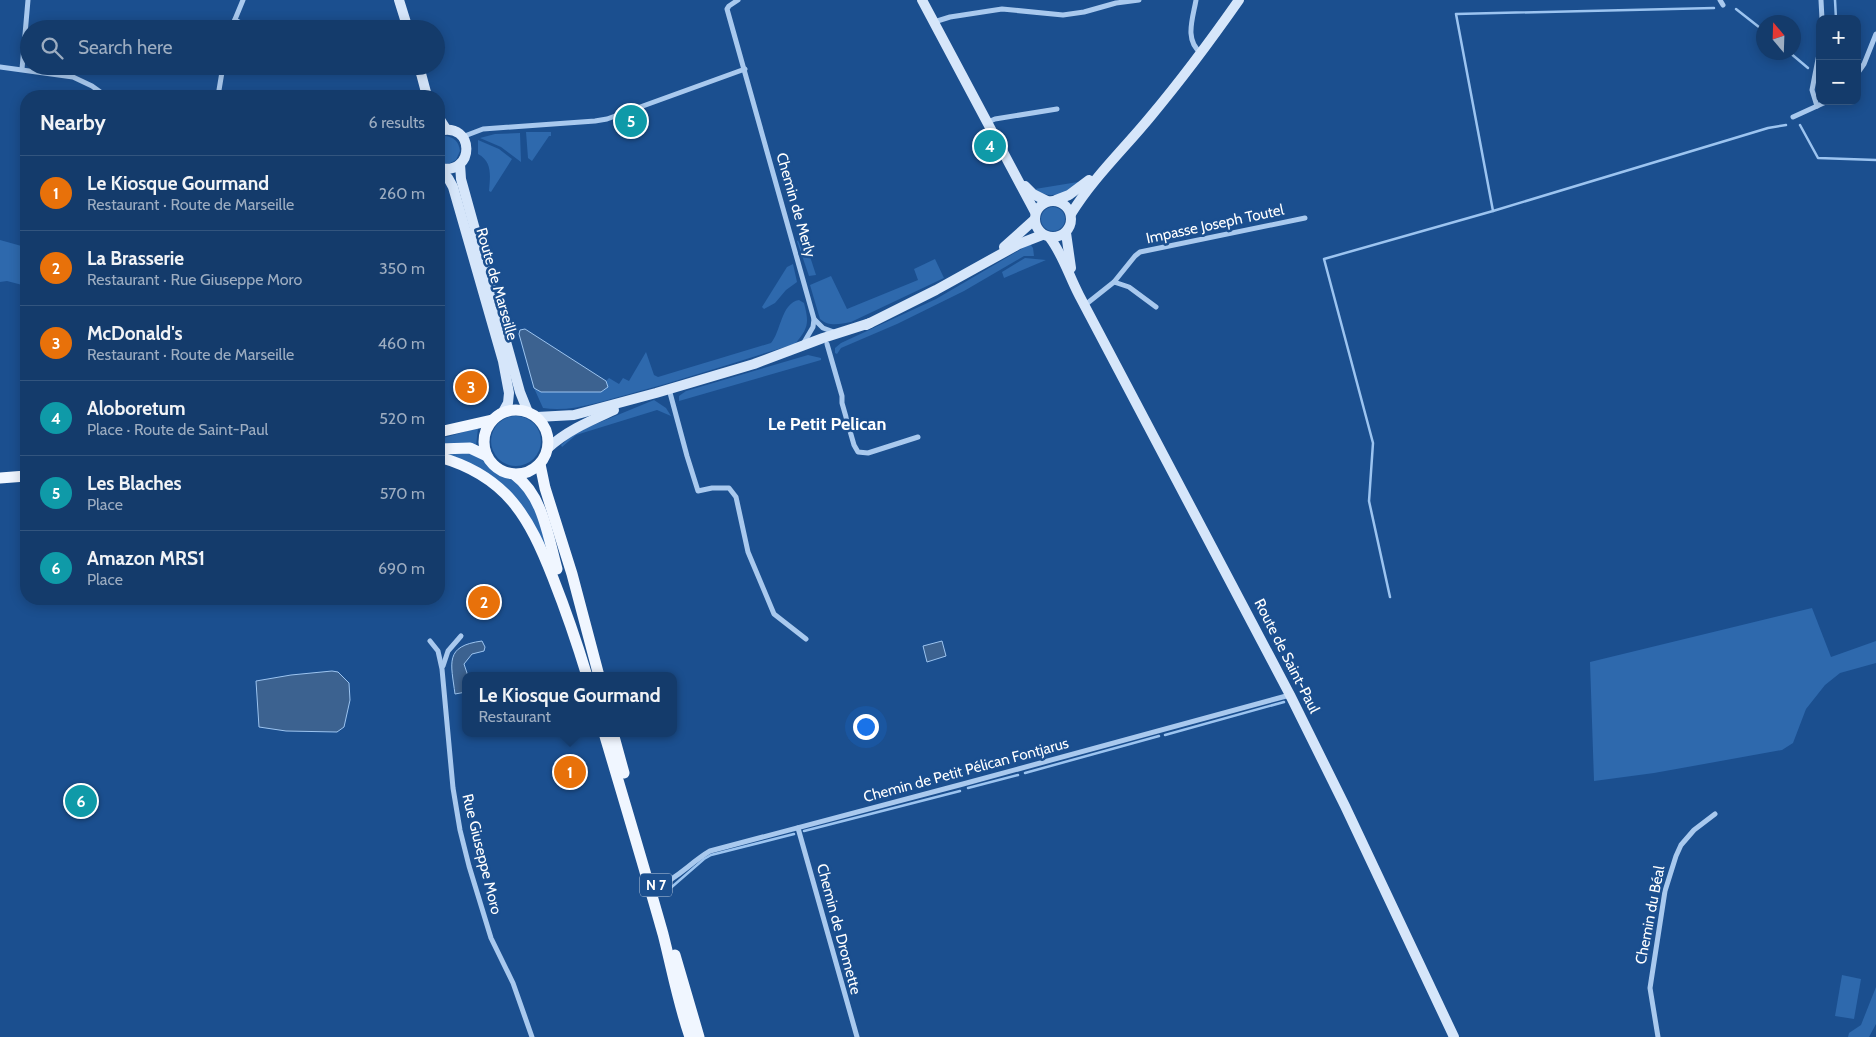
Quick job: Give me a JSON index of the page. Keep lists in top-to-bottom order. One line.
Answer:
{"streets":{"main road":["Route de Marseille","Route de Saint-Paul","N 7"],"street":["Chemin de Merly","Impasse Joseph Toutel","Chemin de Petit Pélican Fontjarus","Rue Giuseppe Moro","Chemin du Béal","Chemin de Dromette"]},"crossings":[["Impasse Joseph Toutel","Route de Saint-Paul"],["Route de Saint-Paul","Chemin de Petit Pélican Fontjarus"],["Chemin de Petit Pélican Fontjarus","N 7"],["Chemin de Petit Pélican Fontjarus","Chemin de Dromette"]],"districts":["Le Petit Pelican"],"north":"top","page":{"map_buttons":["+","−"],"search":"Search here","heading":["Nearby","6 results"],"pins":["5","4","3","2","1","6"],"list":[{"mark":"1","name":"Le Kiosque Gourmand","note":"Restaurant · Route de Marseille","value":"260 m"},{"mark":"2","name":"La Brasserie","note":"Restaurant · Rue Giuseppe Moro","value":"350 m"},{"mark":"3","name":"McDonald's","note":"Restaurant · Route de Marseille","value":"460 m"},{"mark":"4","name":"Aloboretum","note":"Place · Route de Saint-Paul","value":"520 m"},{"mark":"5","name":"Les Blaches","note":"Place","value":"570 m"},{"mark":"6","name":"Amazon MRS1","note":"Place","value":"690 m"}],"popup":["Le Kiosque Gourmand","Restaurant"]}}
